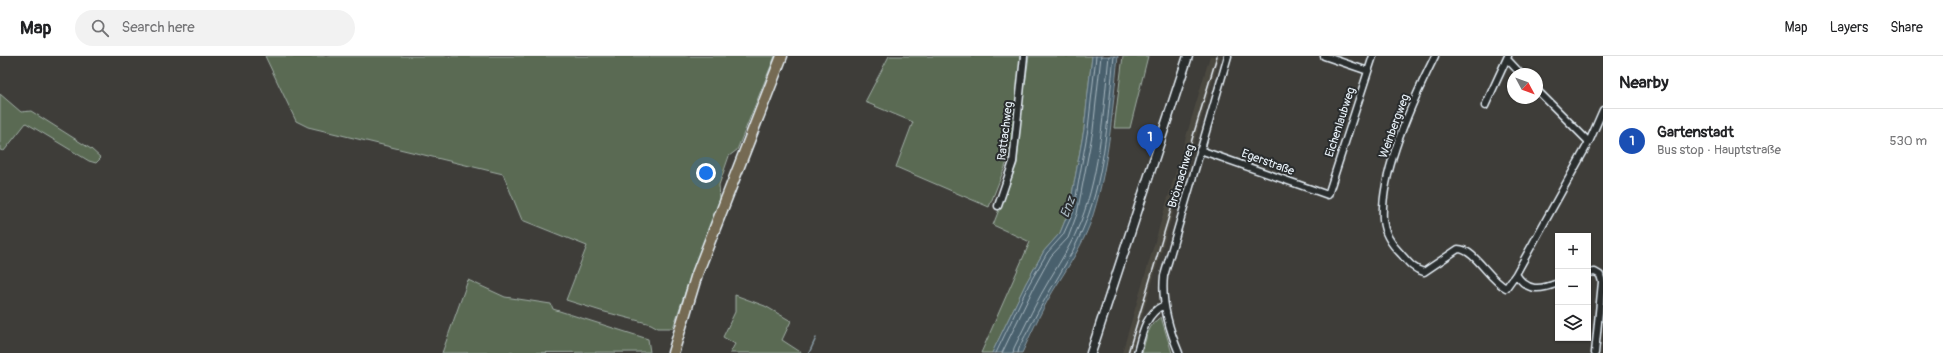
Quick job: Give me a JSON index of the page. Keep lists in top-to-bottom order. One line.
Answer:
{"streets":{"street":["Eichenlaubweg","Weinbergweg","Rattachweg","Egerstraße","Brömachweg"]},"crossings":[["Eichenlaubweg","Egerstraße"],["Egerstraße","Brömachweg"]],"water":["Enz"],"north":"bottom right","page":{"header":"Map","search":"Search here","nav":["Map","Layers","Share"],"heading":"Nearby","list":[{"mark":"1","name":"Gartenstadt","note":"Bus stop · Hauptstraße","value":"530 m"}],"pins":"1","map_buttons":["+","−"]}}
